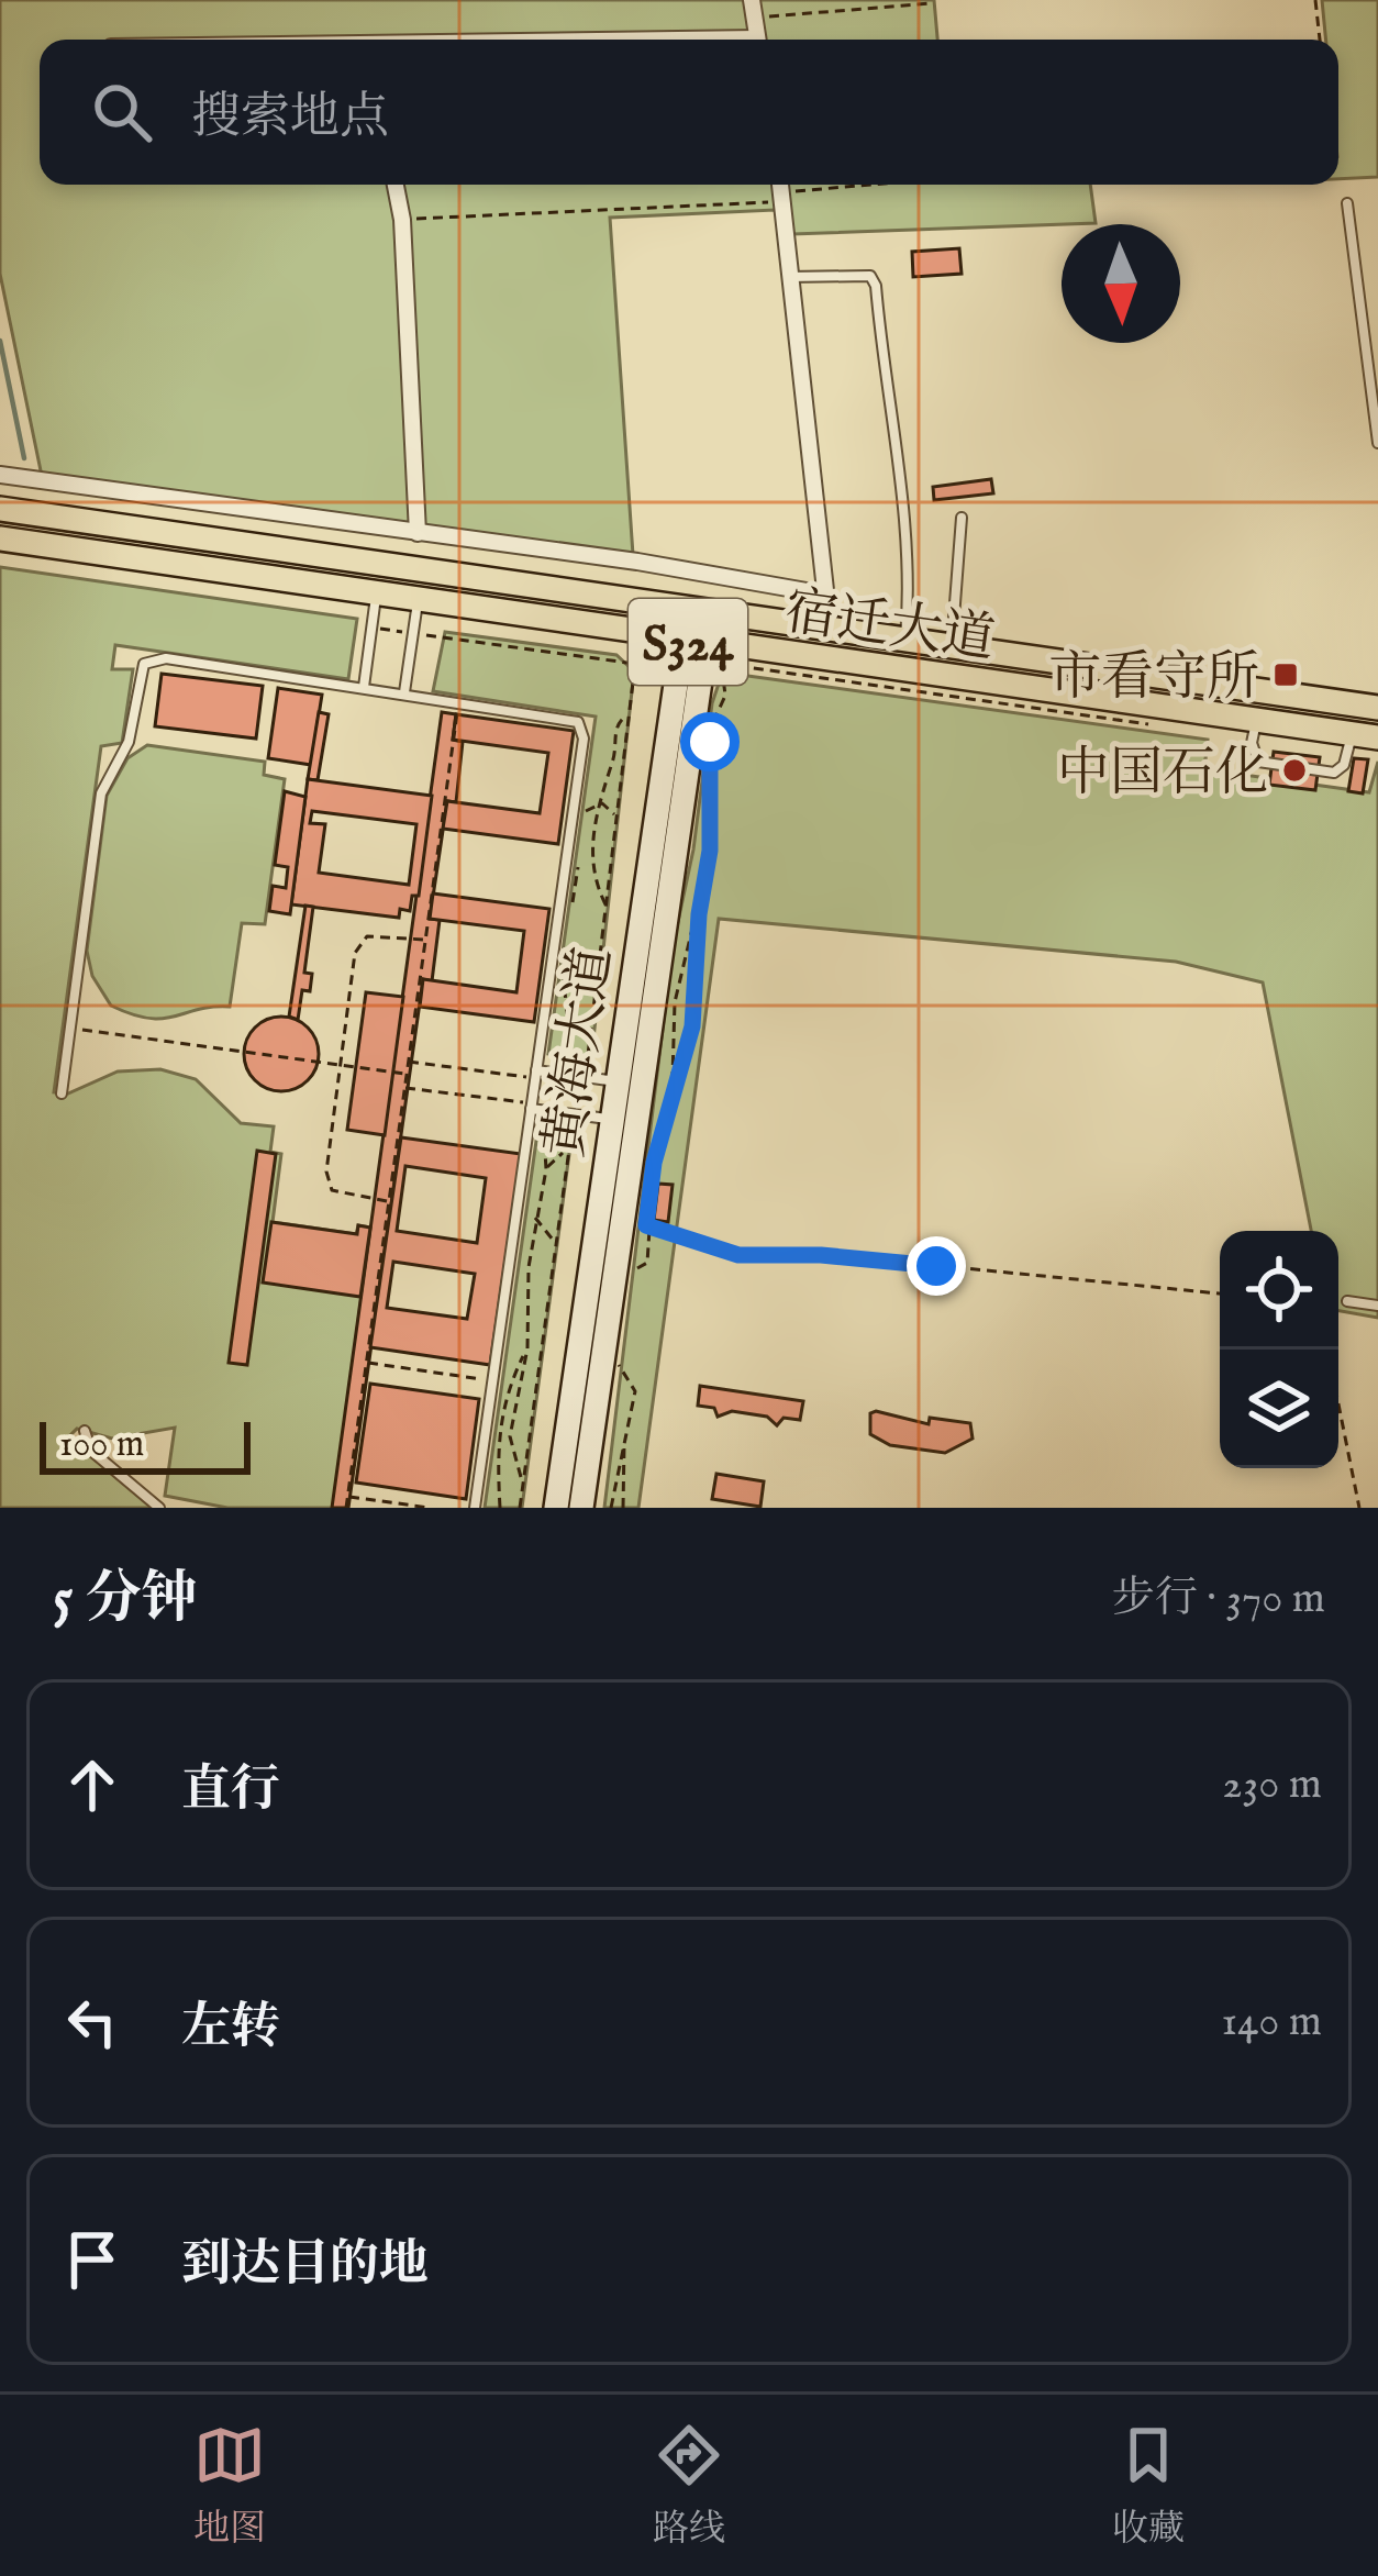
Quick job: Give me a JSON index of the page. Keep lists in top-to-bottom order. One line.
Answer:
{"streets":{"main road":["宿迁大道","S324","黄海大道"]},"crossings":[["宿迁大道","黄海大道"]],"places":{"transit":["市看守所"],"other":["中国石化"]},"scale_bar":"100 m","north":"bottom","page":{"search":"搜索地点","scale":"100 m","heading":["5 分钟","步行 · 370 m"],"list":[["直行","230 m"],["左转","140 m"],"到达目的地"],"nav":["地图","路线","收藏"]}}
